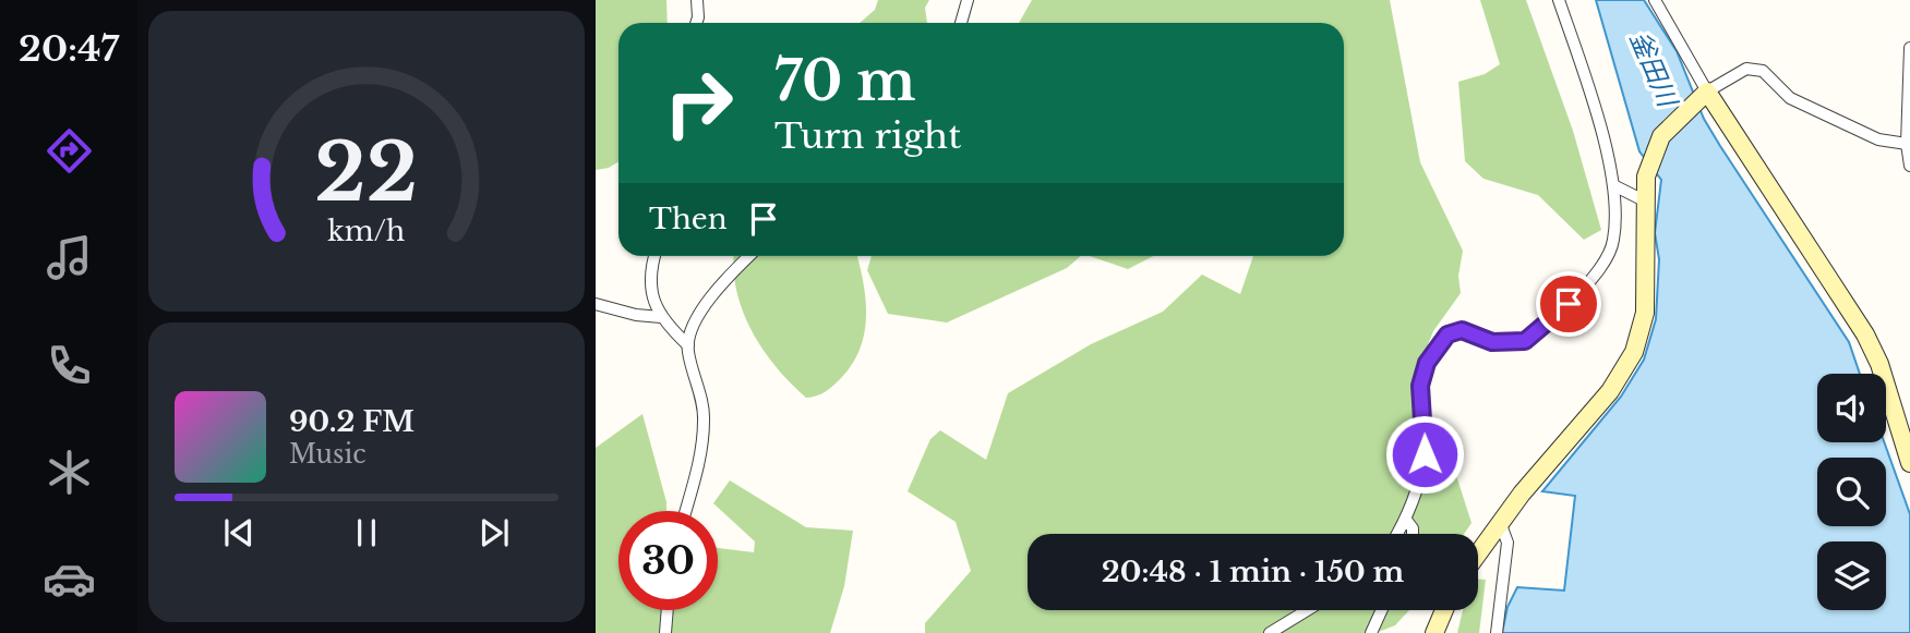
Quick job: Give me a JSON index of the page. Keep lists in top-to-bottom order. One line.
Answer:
{"water":["釜田川"],"page":{"tabs":"20:47","turn":["70 m","Turn right"],"then":"Then","song":["90.2 FM","Music"],"limit":"30","trip":"20:48 · 1 min · 150 m","gauge":["22","km/h"]}}
